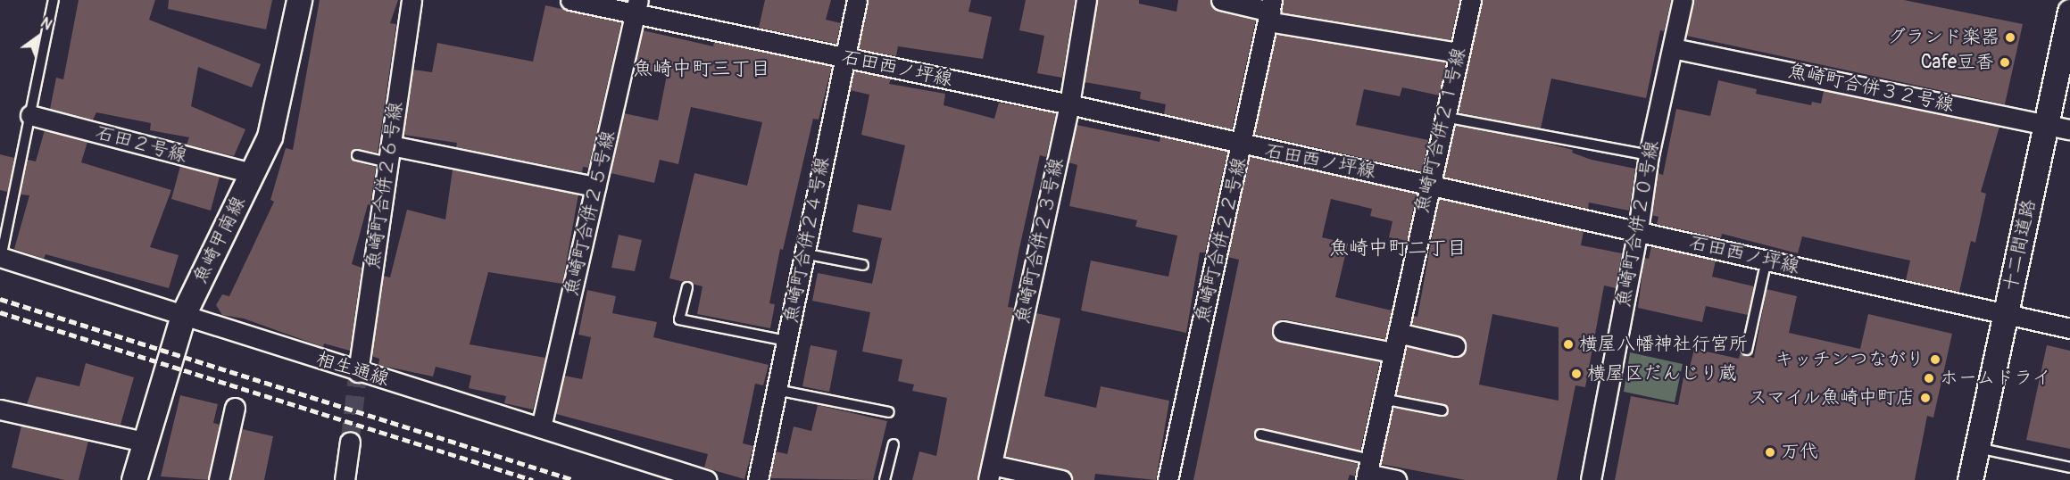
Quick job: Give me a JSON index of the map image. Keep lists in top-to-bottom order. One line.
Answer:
{"streets":{"street":["石田西ノ坪線","魚崎町合併３２号線","魚崎町合併２１号線","石田２号線","魚崎町合併２６号線","魚崎町合併２５号線","魚崎町合併２０号線","魚崎甲南線","魚崎町合併２４号線","魚崎町合併２２号線","魚崎町合併２３号線","十二間道路","相生通線"]},"crossings":[["石田西ノ坪線","魚崎町合併２１号線"],["石田西ノ坪線","魚崎町合併２５号線"],["石田西ノ坪線","魚崎町合併２０号線"],["石田西ノ坪線","魚崎町合併２４号線"],["石田西ノ坪線","魚崎町合併２２号線"],["石田西ノ坪線","魚崎町合併２３号線"],["石田西ノ坪線","十二間道路"],["魚崎町合併３２号線","魚崎町合併２０号線"],["魚崎町合併３２号線","十二間道路"],["石田２号線","魚崎甲南線"],["魚崎町合併２６号線","相生通線"],["魚崎町合併２５号線","相生通線"],["魚崎甲南線","相生通線"]],"districts":["魚崎中町三丁目","魚崎中町二丁目"],"places":["グランド楽器","Cafe豆香","横屋八幡神社行宮所","キッチンつながり","横屋区だんじり蔵","ホームドライ","スマイル魚崎中町店","万代"],"north":"top right"}
